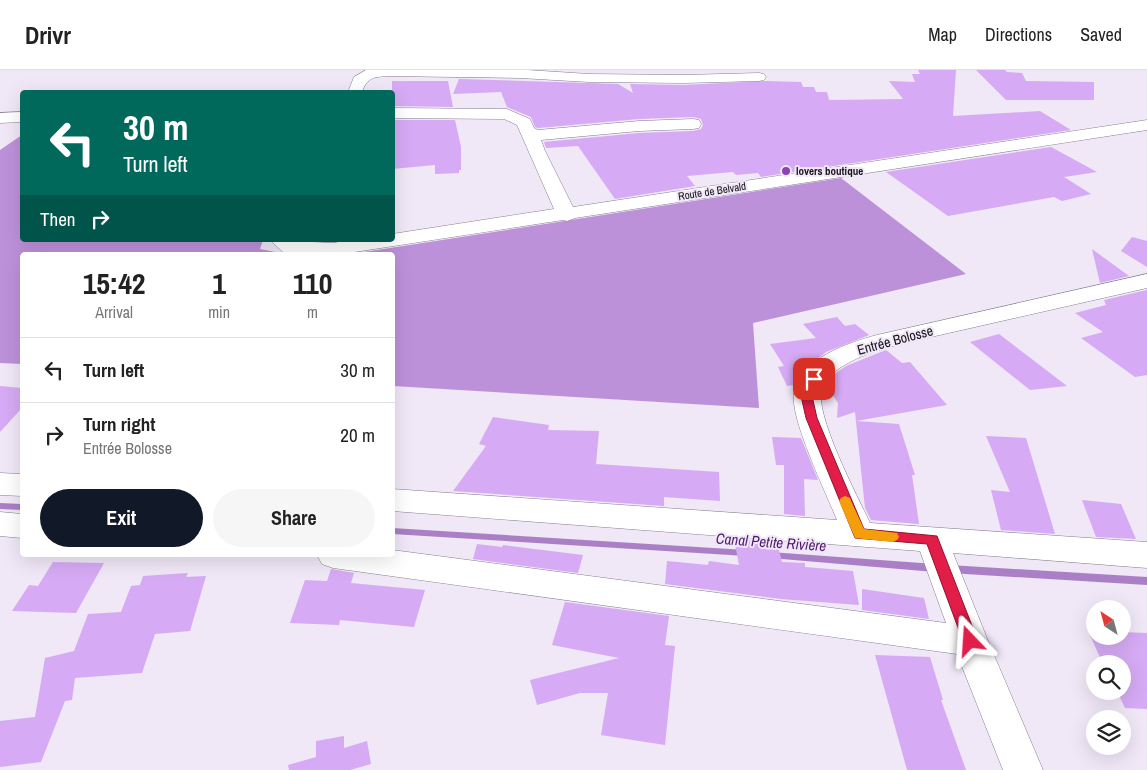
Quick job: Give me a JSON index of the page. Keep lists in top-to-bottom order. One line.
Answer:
{"streets":{"street":["Route de Belvald","Entrée Bolosse"]},"water":["Canal Petite Rivière"],"places":["lovers boutique"],"north":"top left","page":{"header":"Drivr","nav":["Map","Directions","Saved"],"turn":["30 m","Turn left"],"then":"Then","eta":["15:42","Arrival","1","min","110","m"],"list":[{"name":"Turn left","value":"30 m"},{"name":"Turn right","note":"Entrée Bolosse","value":"20 m"}],"buttons":["Exit","Share"]}}
